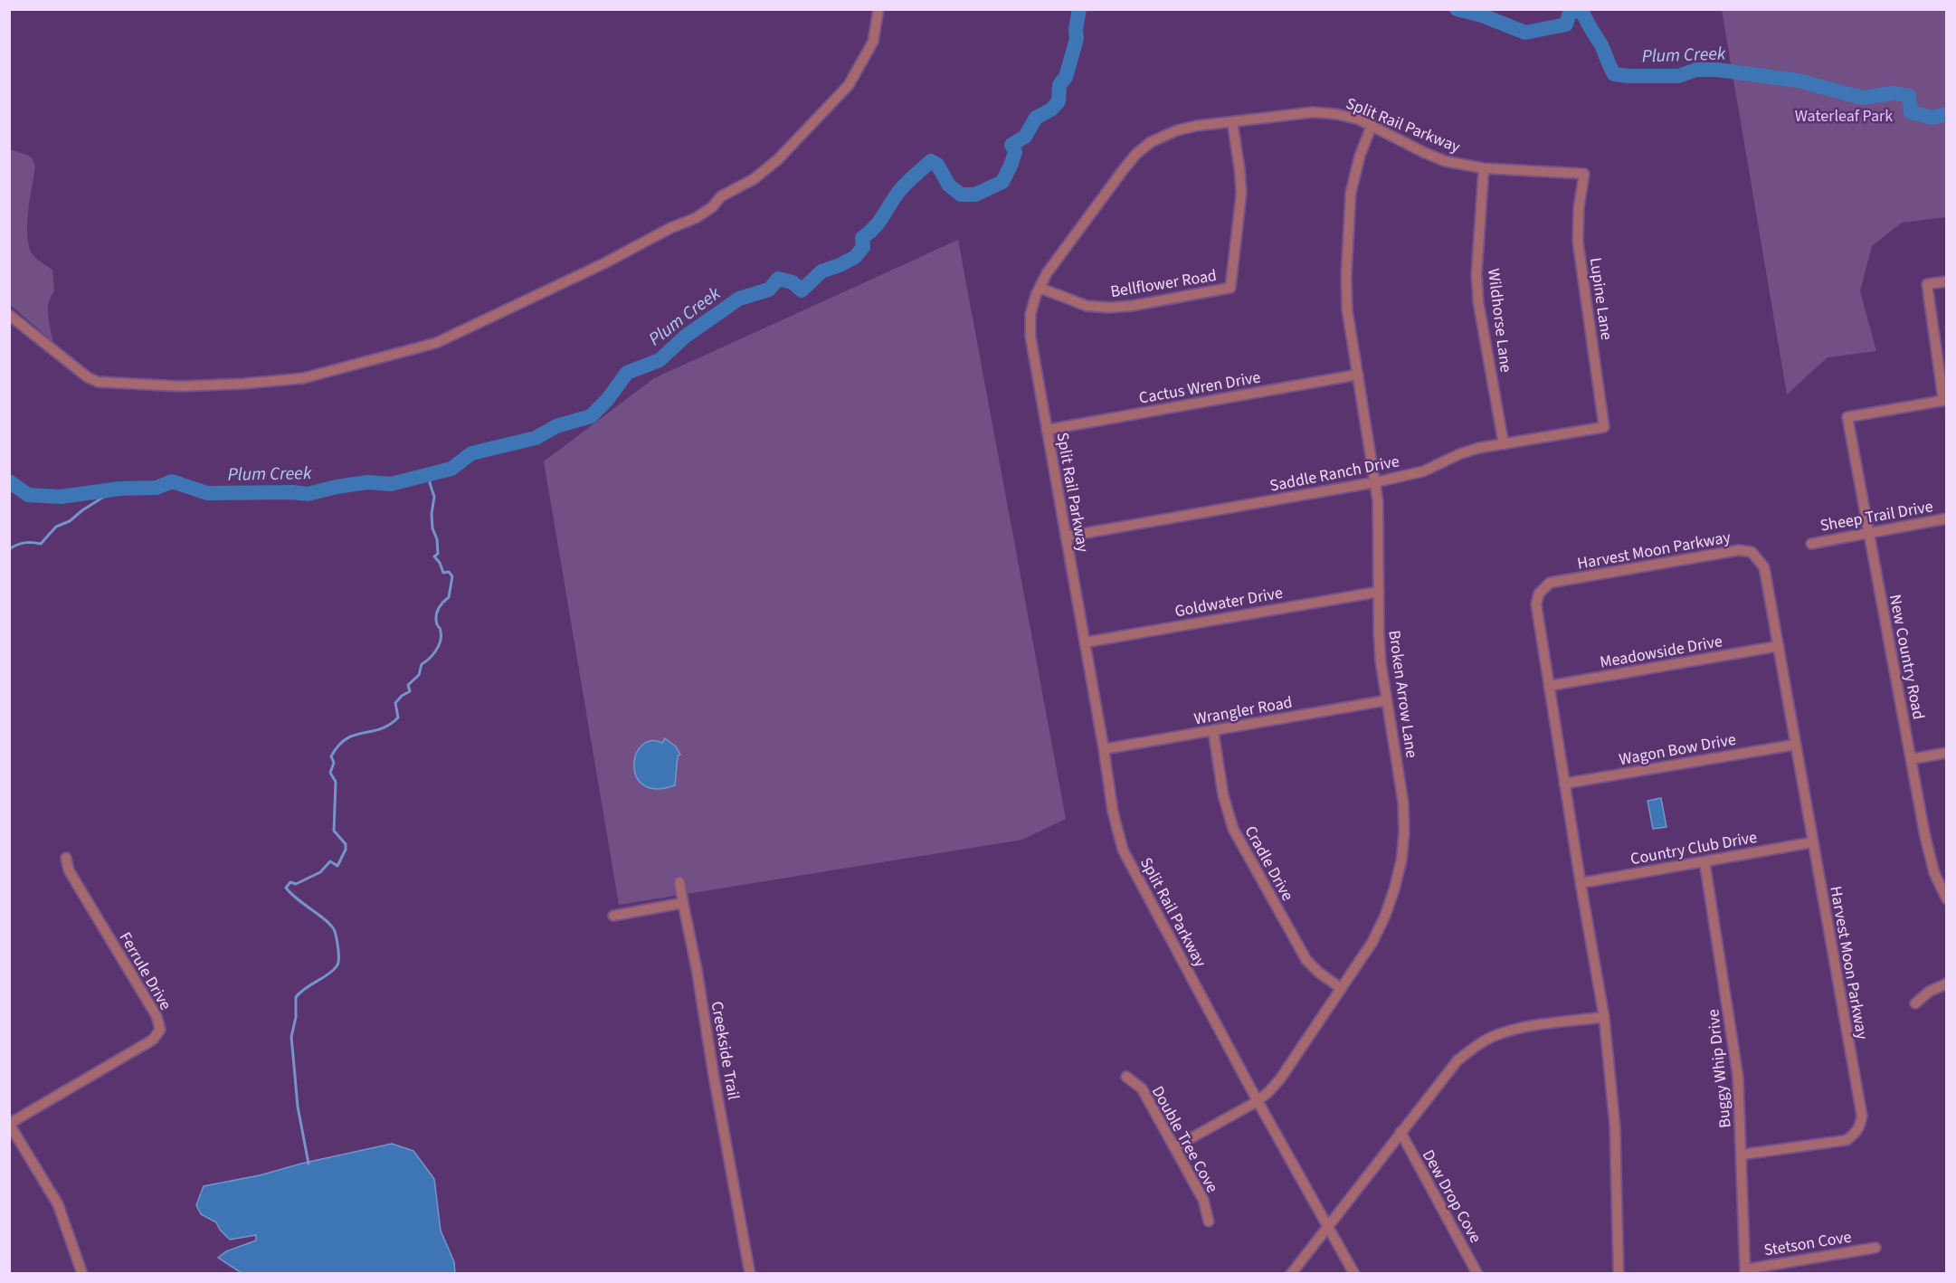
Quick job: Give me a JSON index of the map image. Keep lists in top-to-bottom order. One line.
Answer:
{"streets":{"street":["Split Rail Parkway","Bellflower Road","Lupine Lane","Wildhorse Lane","Cactus Wren Drive","Saddle Ranch Drive","Sheep Trail Drive","Harvest Moon Parkway","Goldwater Drive","Meadowside Drive","New Country Road","Broken Arrow Lane","Wrangler Road","Wagon Bow Drive","Country Club Drive","Cradle Drive","Ferrule Drive","Creekside Trail","Buggy Whip Drive","Double Tree Cove","Dew Drop Cove","Stetson Cove"]},"crossings":[["Split Rail Parkway","Bellflower Road"],["Split Rail Parkway","Lupine Lane"],["Split Rail Parkway","Wildhorse Lane"],["Split Rail Parkway","Cactus Wren Drive"],["Split Rail Parkway","Saddle Ranch Drive"],["Split Rail Parkway","Goldwater Drive"],["Split Rail Parkway","Broken Arrow Lane"],["Split Rail Parkway","Wrangler Road"],["Lupine Lane","Saddle Ranch Drive"],["Wildhorse Lane","Saddle Ranch Drive"],["Cactus Wren Drive","Broken Arrow Lane"],["Saddle Ranch Drive","Broken Arrow Lane"],["Sheep Trail Drive","New Country Road"],["Harvest Moon Parkway","Meadowside Drive"],["Harvest Moon Parkway","Wagon Bow Drive"],["Harvest Moon Parkway","Country Club Drive"],["Harvest Moon Parkway","Buggy Whip Drive"],["Goldwater Drive","Broken Arrow Lane"],["Broken Arrow Lane","Wrangler Road"],["Broken Arrow Lane","Cradle Drive"],["Broken Arrow Lane","Double Tree Cove"],["Wrangler Road","Cradle Drive"],["Country Club Drive","Buggy Whip Drive"],["Buggy Whip Drive","Stetson Cove"]],"water":["Plum Creek"],"parks":["Waterleaf Park"]}
